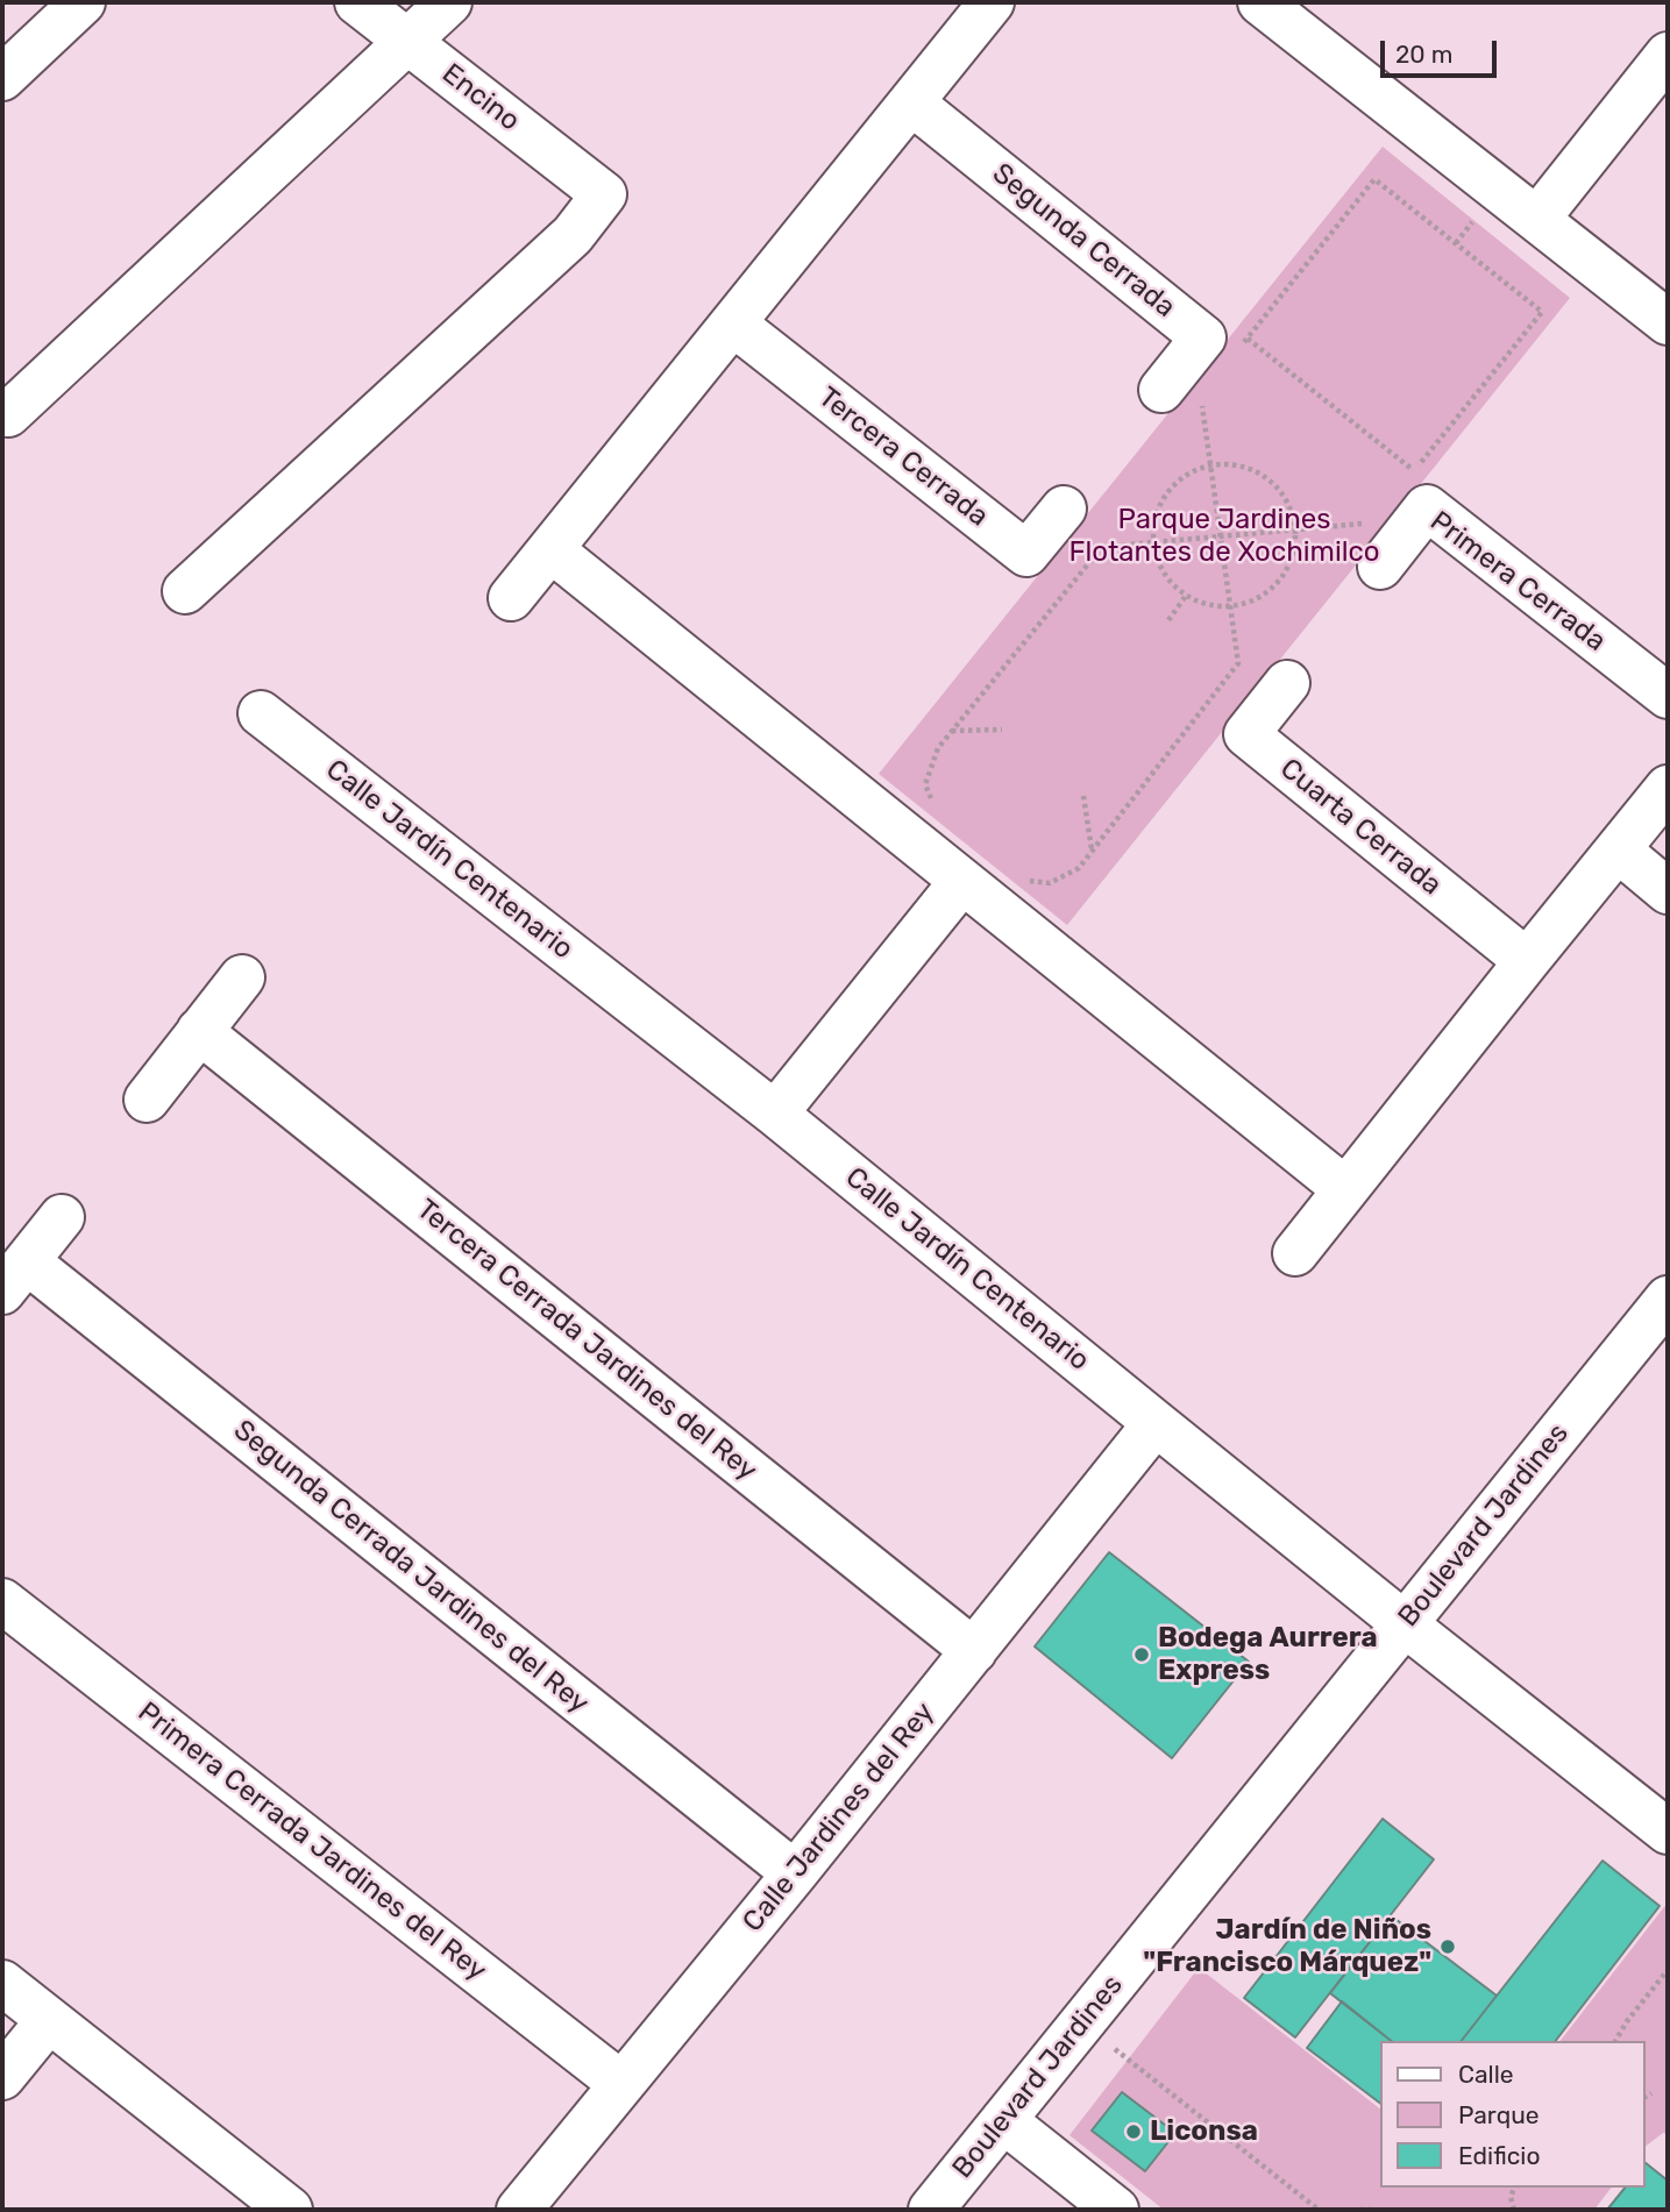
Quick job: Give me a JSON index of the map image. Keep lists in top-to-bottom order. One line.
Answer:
{"streets":{"street":["Encino","Segunda Cerrada","Tercera Cerrada","Primera Cerrada","Cuarta Cerrada","Calle Jardín Centenario","Tercera Cerrada Jardines del Rey","Boulevard Jardines","Segunda Cerrada Jardines del Rey","Calle Jardines del Rey","Primera Cerrada Jardines del Rey"]},"crossings":[["Calle Jardín Centenario","Boulevard Jardines"],["Calle Jardín Centenario","Calle Jardines del Rey"],["Tercera Cerrada Jardines del Rey","Calle Jardines del Rey"],["Segunda Cerrada Jardines del Rey","Calle Jardines del Rey"],["Calle Jardines del Rey","Primera Cerrada Jardines del Rey"]],"parks":["Parque Jardines Flotantes de Xochimilco"],"places":["Bodega Aurrera Express","Jardín de Niños \"Francisco Márquez\"","Liconsa"],"legend":["Calle","Parque","Edificio"],"scale_bar":"20 m"}
